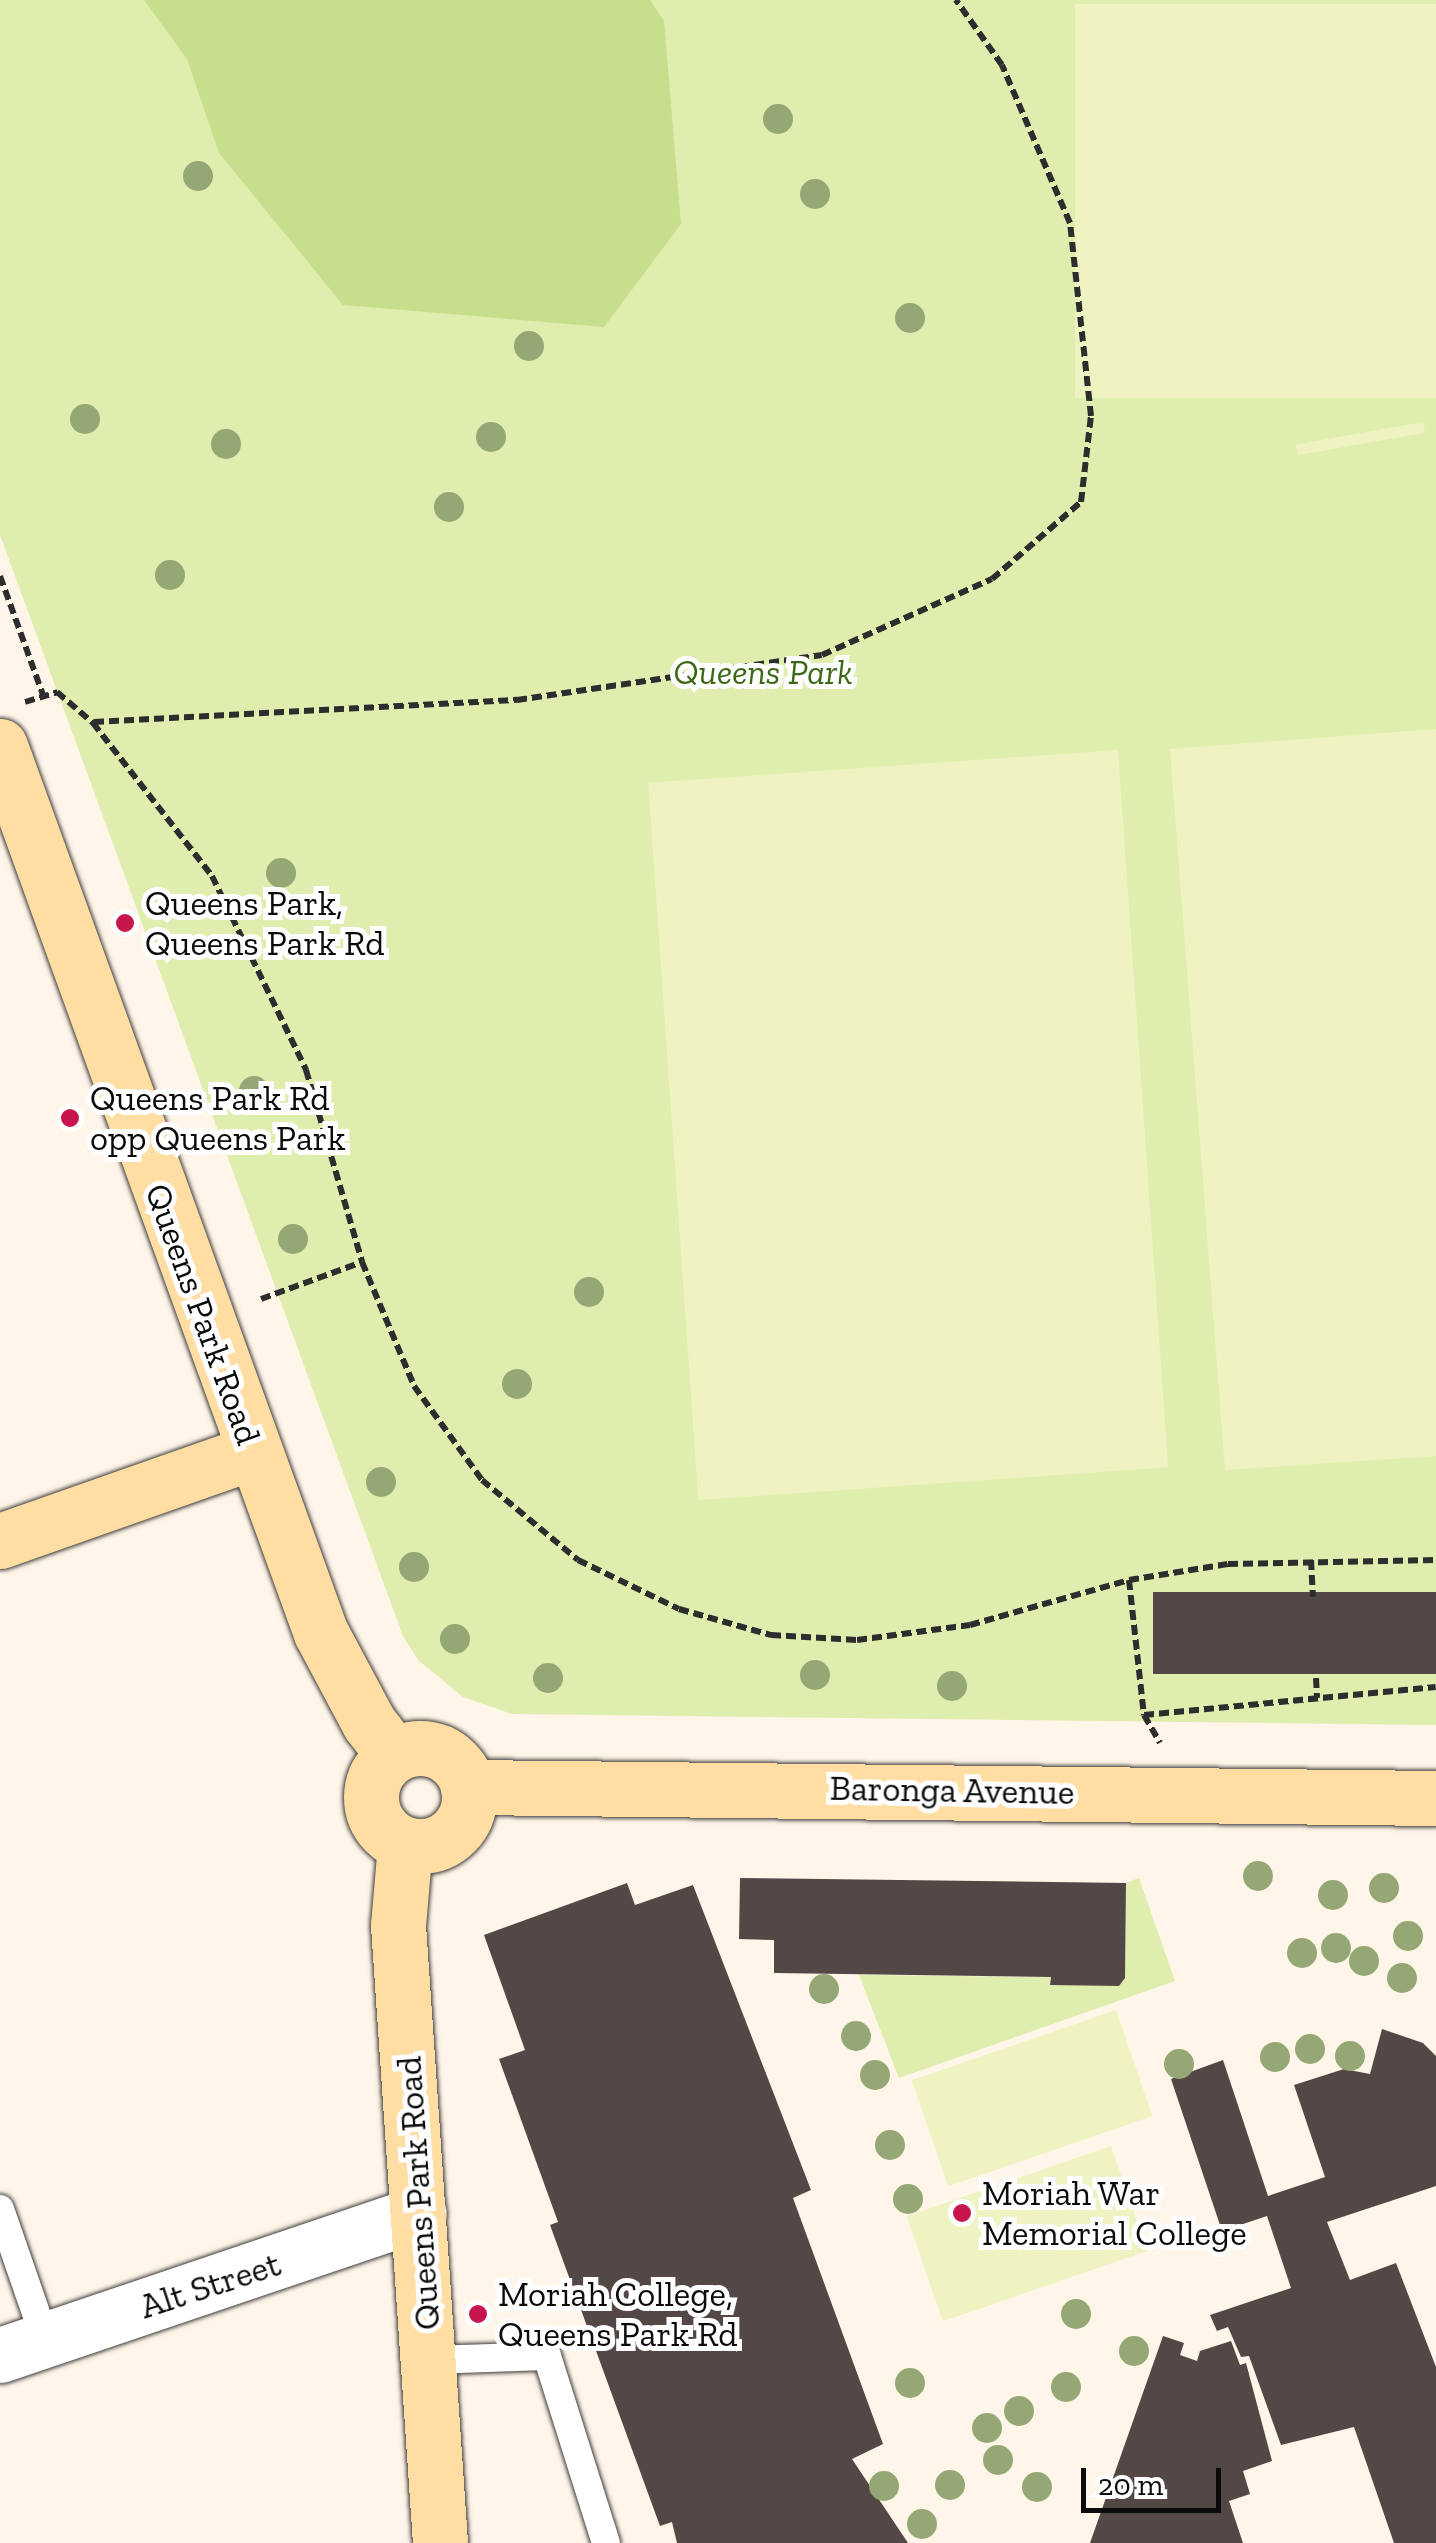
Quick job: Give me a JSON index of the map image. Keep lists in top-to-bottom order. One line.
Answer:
{"streets":{"street":["Queens Park Road","Baronga Avenue","Alt Street"]},"crossings":[["Queens Park Road","Baronga Avenue"],["Queens Park Road","Alt Street"]],"parks":["Queens Park"],"places":["Queens Park, Queens Park Rd","Queens Park Rd opp Queens Park","Moriah War Memorial College","Moriah College, Queens Park Rd"],"scale_bar":"20 m"}
